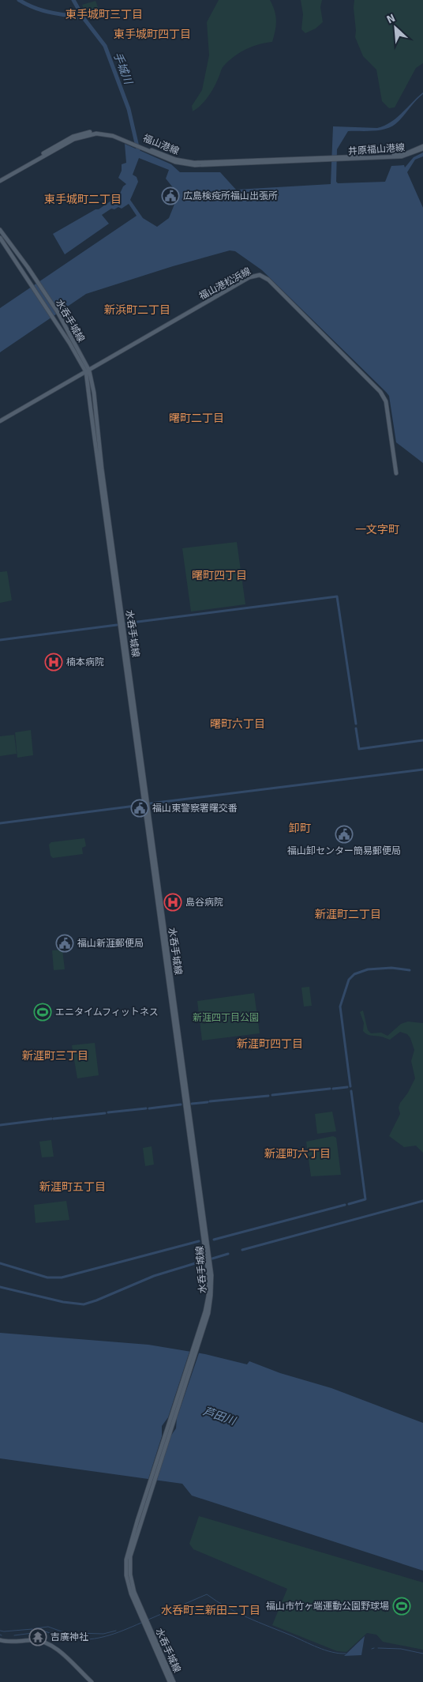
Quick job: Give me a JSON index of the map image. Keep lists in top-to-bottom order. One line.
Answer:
{"streets":{"main road":["福山港線","井原福山港線","福山港松浜線","水呑手城線"]},"crossings":[["福山港線","井原福山港線"],["福山港松浜線","水呑手城線"]],"districts":["東手城町三丁目","東手城町四丁目","東手城町二丁目","新浜町二丁目","曙町二丁目","一文字町","曙町四丁目","曙町六丁目","卸町","新涯町二丁目","新涯町四丁目","新涯町三丁目","新涯町六丁目","新涯町五丁目","水呑町三新田二丁目"],"water":["手城川","芦田川"],"parks":["新涯四丁目公園"],"places":{"public building":["広島検疫所福山出張所","福山東警察署曙交番","福山卸センター簡易郵便局","福山新涯郵便局"],"hospital":["楠本病院","島谷病院"],"sports":["エニタイムフィットネス","福山市竹ヶ端運動公園野球場"],"temple":["吉廣神社"]},"north":"top left"}
